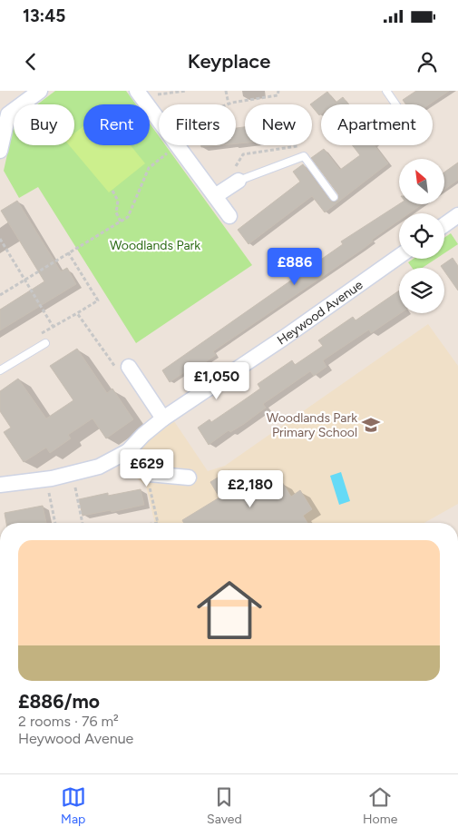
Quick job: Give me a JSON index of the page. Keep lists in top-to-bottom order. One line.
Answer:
{"streets":{"street":["Heywood Avenue"]},"parks":["Woodlands Park"],"places":{"school or university":["Woodlands Park Primary School"]},"north":"top left","page":{"status":"13:45","header":"Keyplace","chip":["Buy","Rent","Filters","New","Apartment"],"price":["£886","£1,050","£629","£2,180"],"list":[{"name":"£886/mo","note":"2 rooms · 76 m² · Heywood Avenue"}],"tabs":["Map","Saved","Home"]}}
